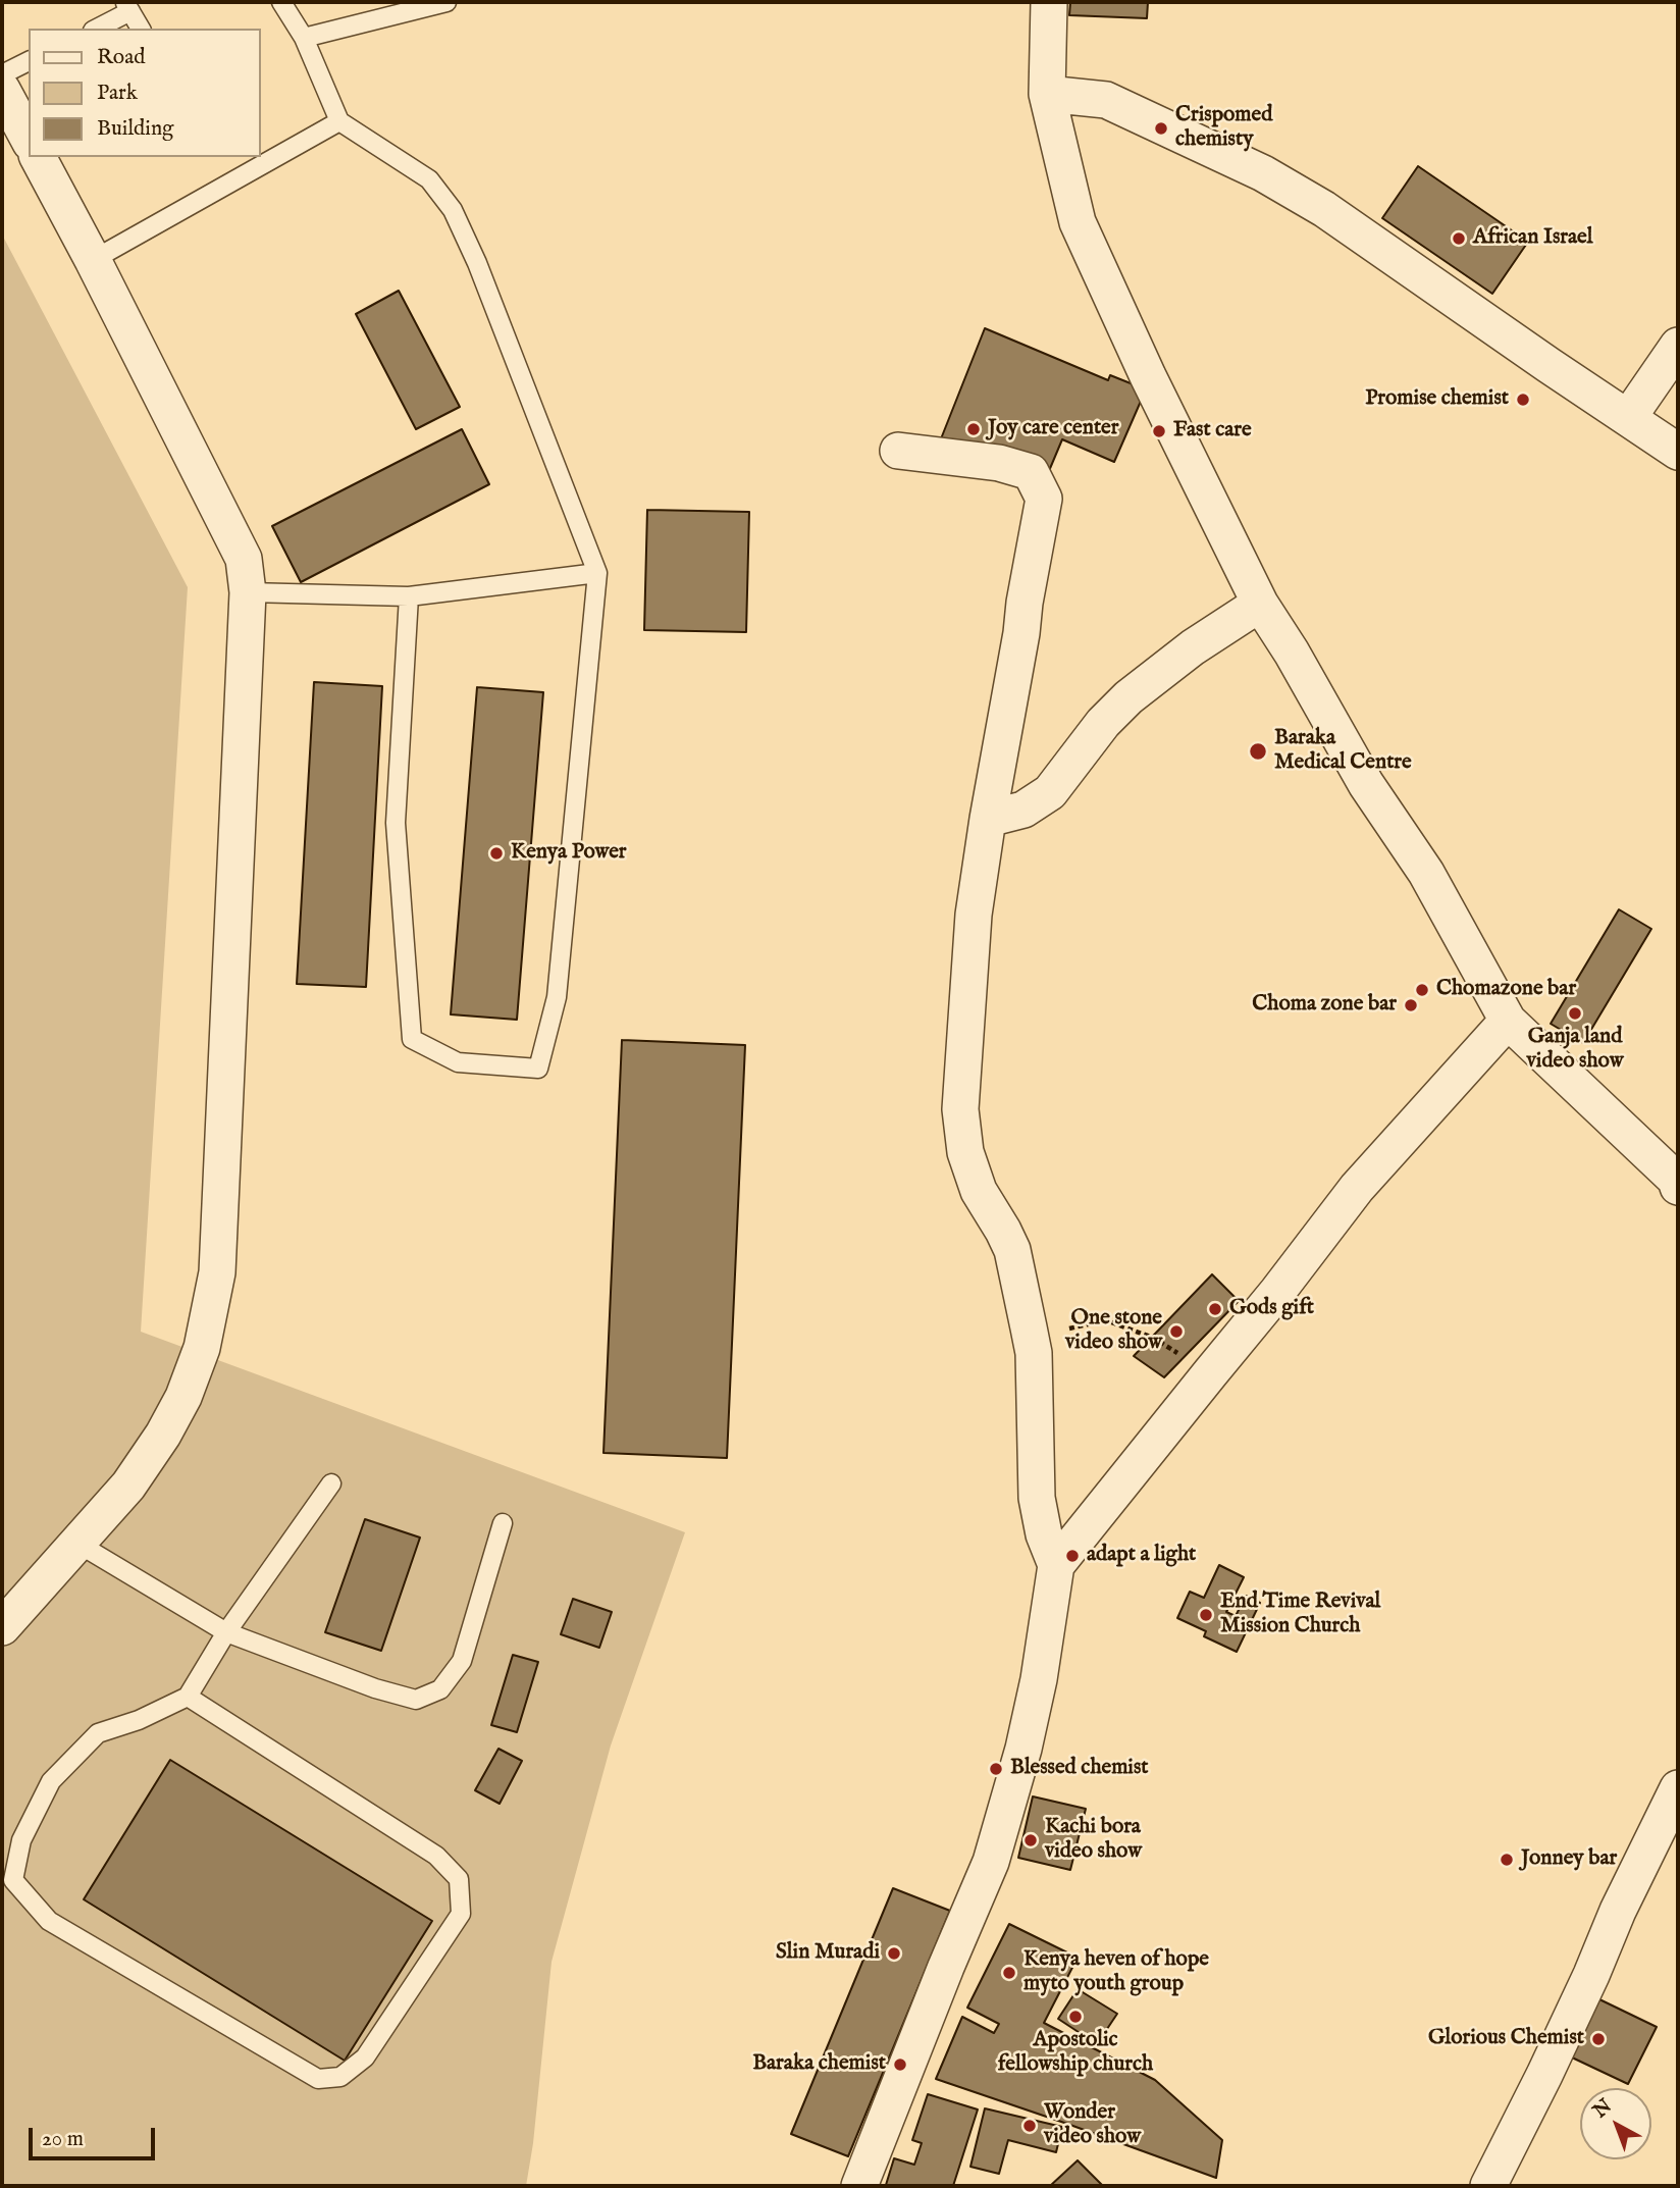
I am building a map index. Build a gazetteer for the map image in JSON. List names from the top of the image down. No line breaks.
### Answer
{"places":["Crispomed chemisty","African Israel","Promise chemist","Joy care center","Fast care","Baraka Medical Centre","Kenya Power","Chomazone bar","Choma zone bar","Ganja land video show","Gods gift","One stone video show","adapt a light","End Time Revival Mission Church","Blessed chemist","Kachi bora video show","Jonney bar","Slin Muradi","Kenya heven of hope myto youth group","Apostolic fellowship church","Glorious Chemist","Baraka chemist","Wonder video show"],"legend":["Road","Park","Building"],"scale_bar":"20 m","north":"top left"}
